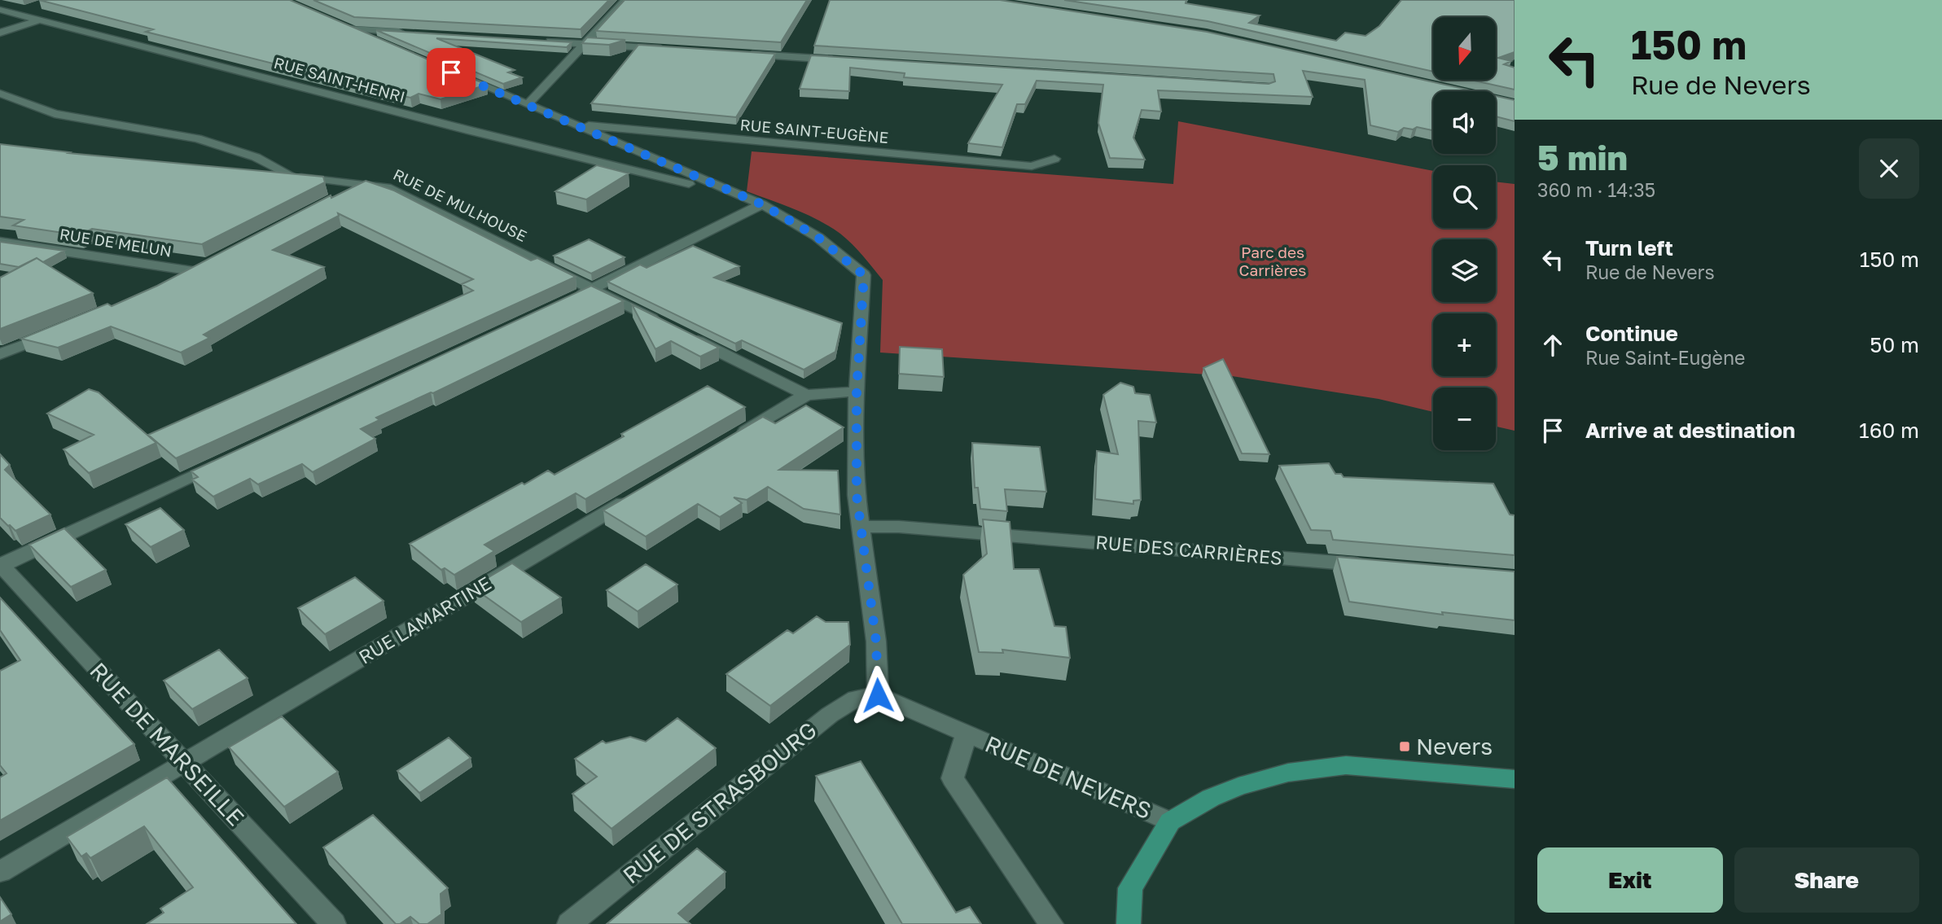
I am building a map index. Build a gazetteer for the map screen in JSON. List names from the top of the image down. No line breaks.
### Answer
{"streets":{"street":["RUE SAINT-HENRI","RUE SAINT-EUGÈNE","RUE DE MULHOUSE","RUE DE MELUN","RUE DES CARRIÈRES","RUE LAMARTINE","RUE DE MARSEILLE","RUE DE NEVERS","RUE DE STRASBOURG"]},"crossings":[["RUE SAINT-HENRI","RUE SAINT-EUGÈNE"],["RUE LAMARTINE","RUE DE MARSEILLE"],["RUE DE NEVERS","RUE DE STRASBOURG"]],"parks":["Parc des Carrières"],"places":{"transit":["Nevers"]},"north":"bottom","page":{"turn":["150 m","Rue de Nevers"],"map_buttons":["+","−"],"heading":["5 min","360 m · 14:35"],"list":[{"name":"Turn left","note":"Rue de Nevers","value":"150 m"},{"name":"Continue","note":"Rue Saint-Eugène","value":"50 m"},{"name":"Arrive at destination","value":"160 m"}],"buttons":["Exit","Share"]}}
